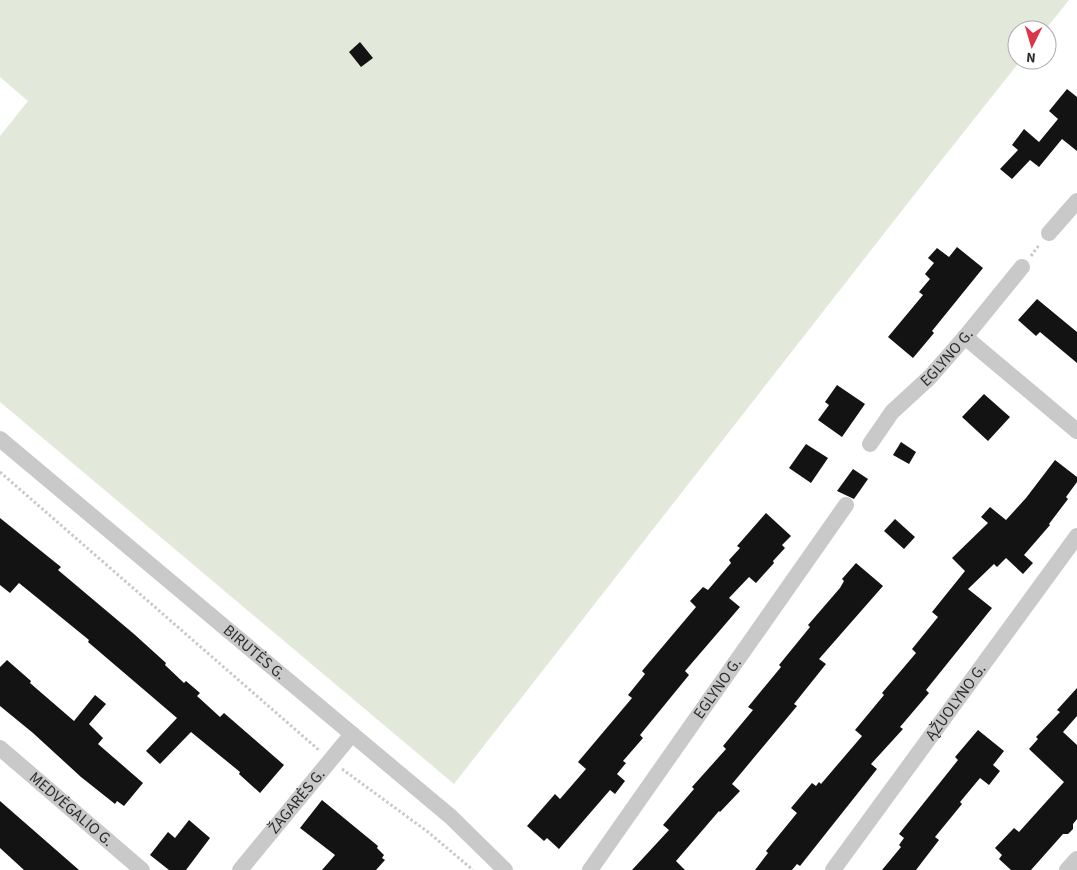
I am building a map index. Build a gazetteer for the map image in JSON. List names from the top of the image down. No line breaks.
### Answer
{"streets":{"street":["EGLYNO G.","BIRUTĖS G.","ĄŽUOLYNO G.","ŽAGARĖS G.","MEDVĖGALIO G."]},"crossings":[["BIRUTĖS G.","ŽAGARĖS G."]],"north":"bottom"}
